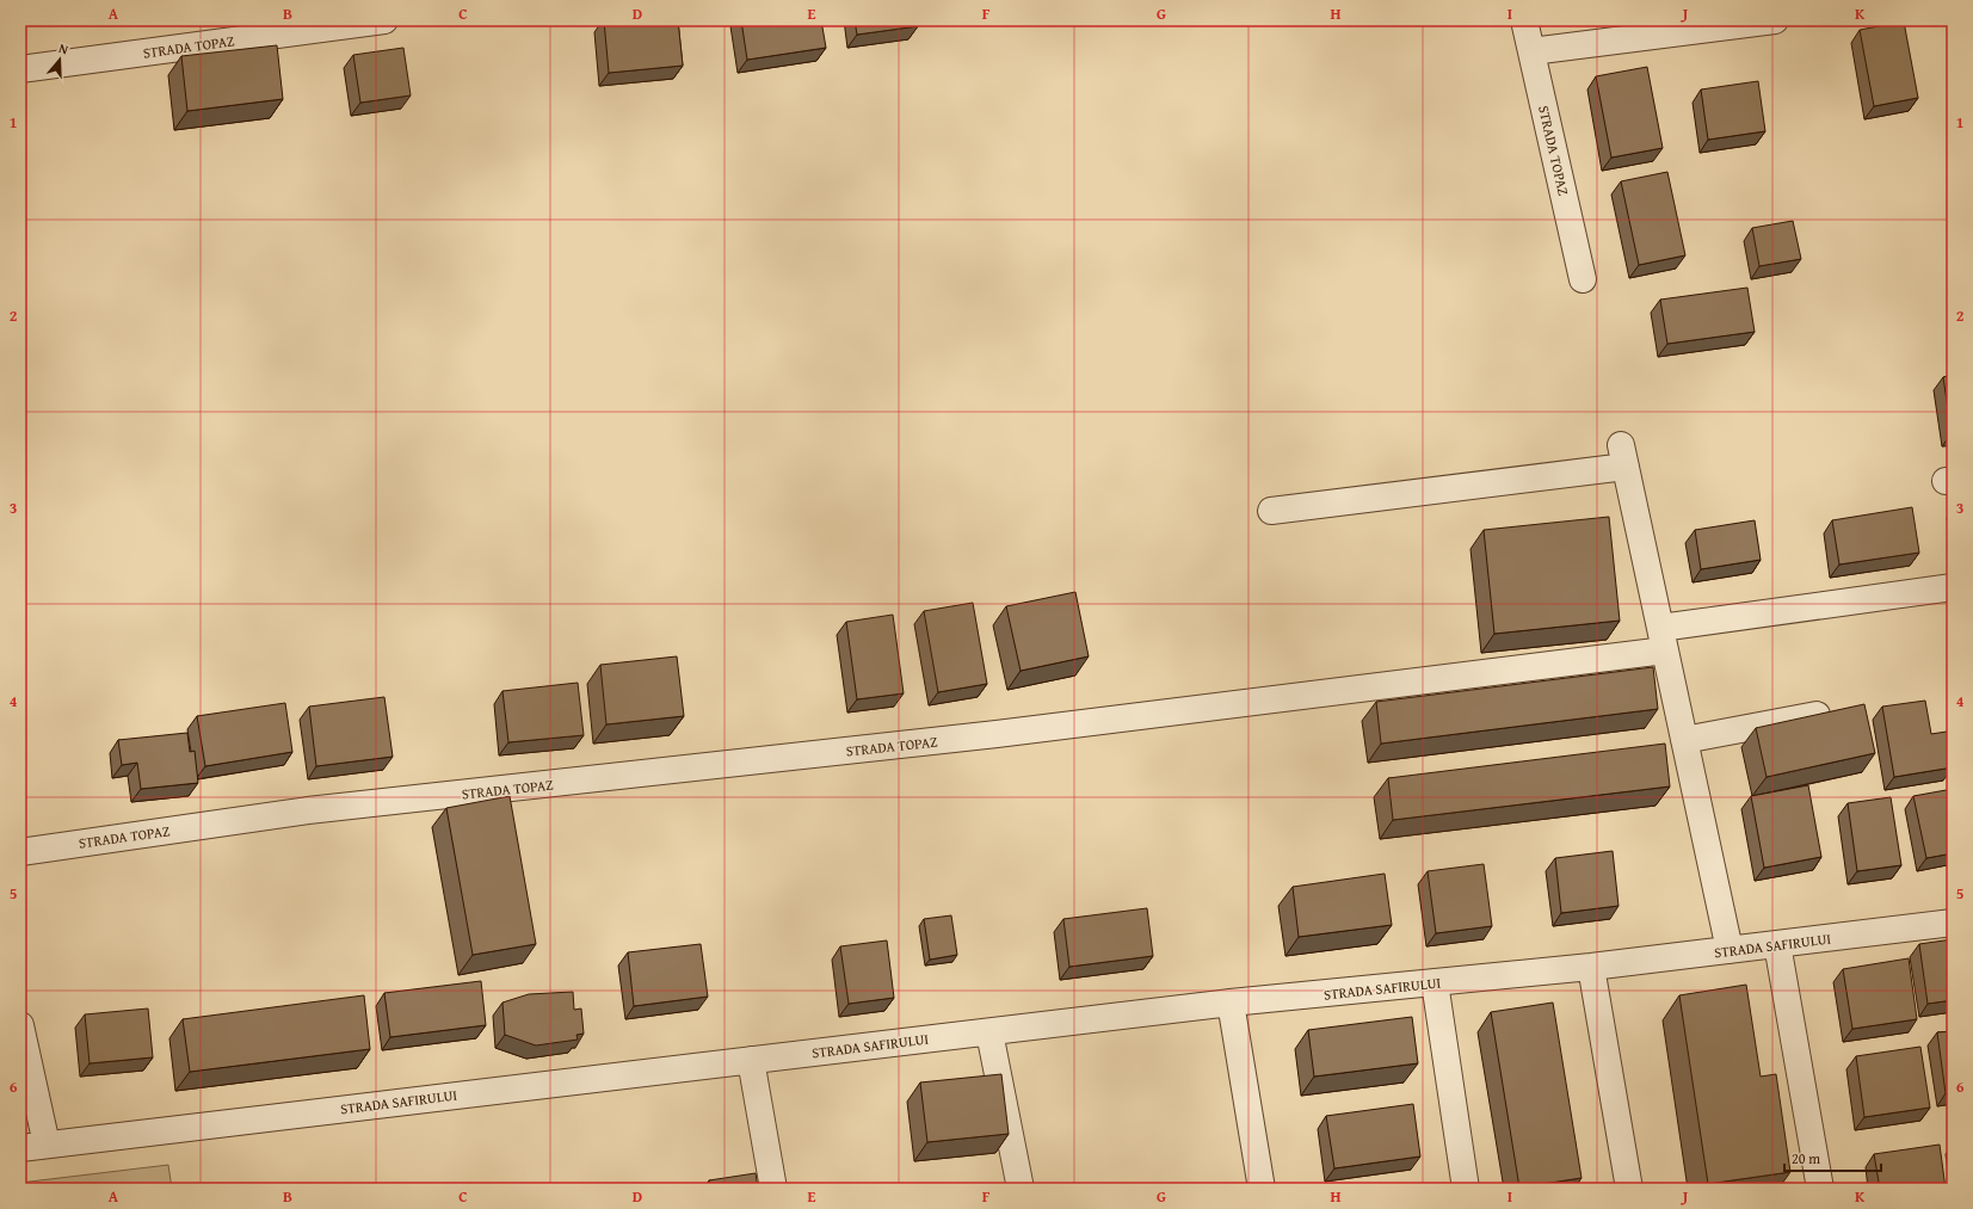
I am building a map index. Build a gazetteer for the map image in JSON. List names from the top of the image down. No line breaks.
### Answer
{"streets":{"street":["STRADA TOPAZ","STRADA SAFIRULUI"]},"scale_bar":"20 m","north":"top","grid":{"columns":["A","B","C","D","E","F","G","H","I","J","K"],"rows":["1","2","3","4","5","6"]}}
